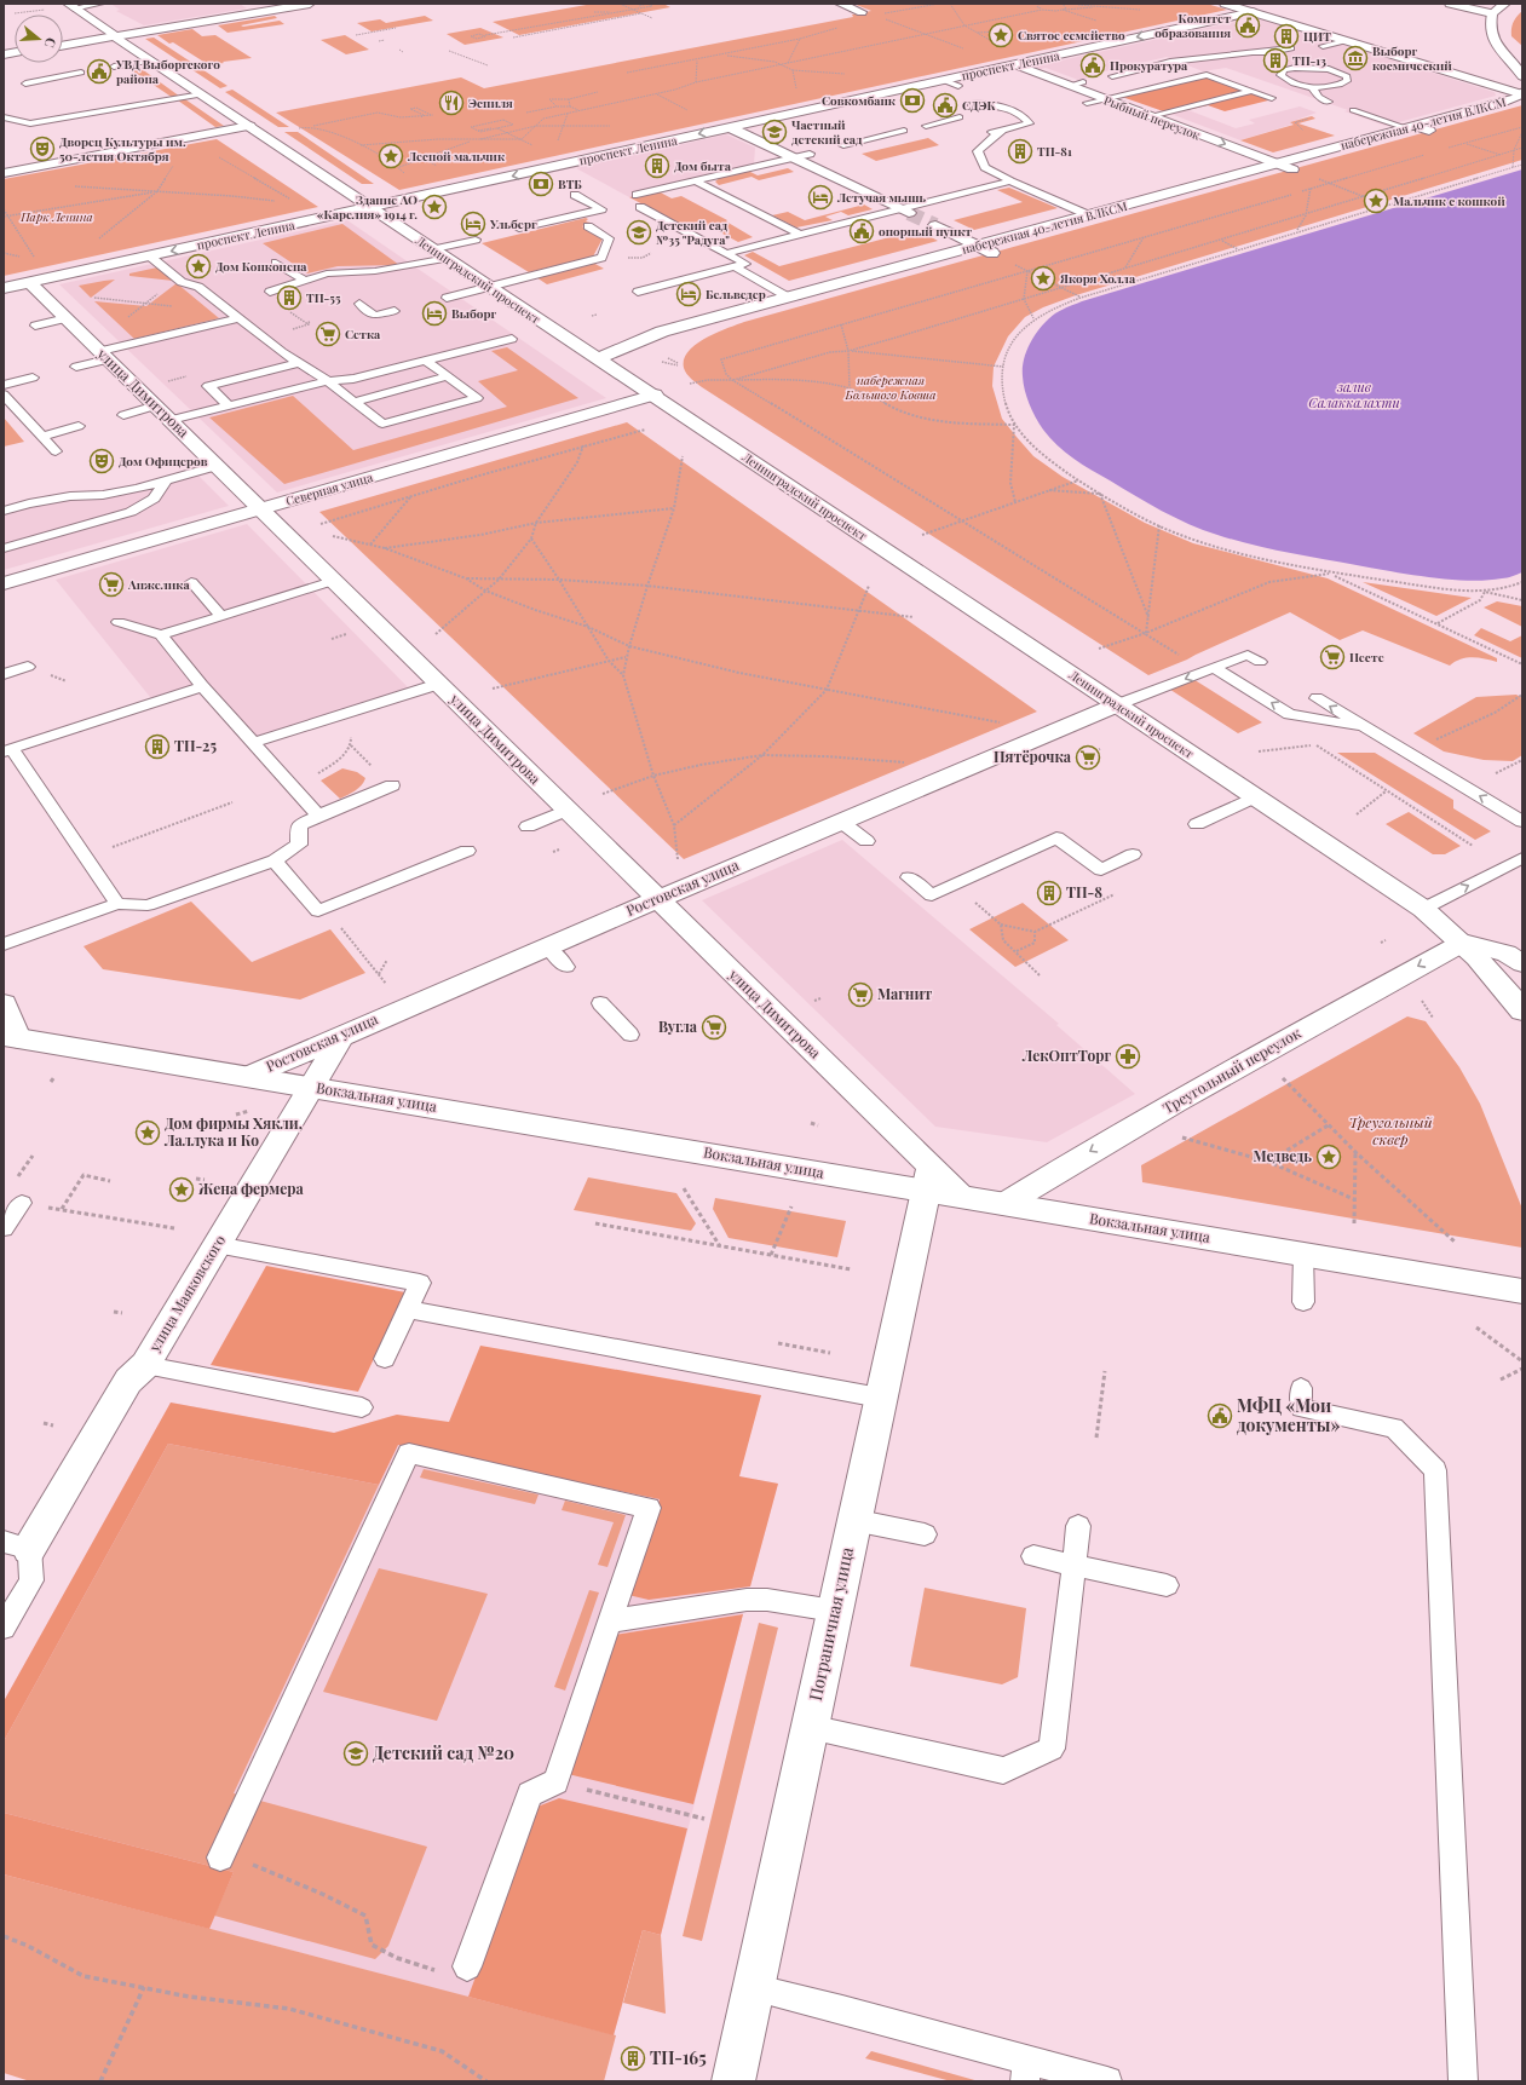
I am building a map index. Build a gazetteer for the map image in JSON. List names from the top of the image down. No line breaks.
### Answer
{"streets":{"street":["проспект Ленина","Рыбный переулок","набережная 40-летия ВЛКСМ","Ленинградский проспект","улица Димитрова","Северная улица","Ростовская улица","Треугольный переулок","Вокзальная улица","улица Маяковского","Пограничная улица"]},"crossings":[["проспект Ленина","Рыбный переулок"],["проспект Ленина","Ленинградский проспект"],["проспект Ленина","улица Димитрова"],["Рыбный переулок","набережная 40-летия ВЛКСМ"],["набережная 40-летия ВЛКСМ","Ленинградский проспект"],["Ленинградский проспект","Северная улица"],["Ленинградский проспект","Ростовская улица"],["Ленинградский проспект","Треугольный переулок"],["улица Димитрова","Северная улица"],["улица Димитрова","Ростовская улица"],["улица Димитрова","Вокзальная улица"],["улица Димитрова","Пограничная улица"],["Ростовская улица","Вокзальная улица"],["Ростовская улица","улица Маяковского"],["Треугольный переулок","Вокзальная улица"],["Вокзальная улица","улица Маяковского"],["Вокзальная улица","Пограничная улица"]],"one_way":["Треугольный переулок"],"water":["залив Салаккалахти"],"parks":["Парк Ленина","набережная Большого Ковша","Треугольный сквер"],"places":{"public building":["Комитет образования","Прокуратура","УВД Выборгского района","СДЭК","опорный пункт","МФЦ «Мои документы»"],"place":["Святое семейство","Лесной мальчик","Мальчик с кошкой","Здание АО «Карелия» 1914 г.","Дом Конконена","Якоря Холла","Дом фирмы Хякли, Лаллука и Ко","Медведь","Жена фермера"],"building":["ЦИТ","ТП-13","ТП-81","Дом быта","ТП-55","ТП-25","ТП-8","ТП-165"],"museum":["Выборг космический"],"bank":["Совкомбанк","ВТБ"],"restaurant":["Эспиля"],"school or university":["Частный детский сад","Детский сад №35 \"Радуга\"","Детский сад №20"],"theatre":["Дворец Культуры им. 50-летия Октября","Дом Офицеров"],"hotel":["Летучая мышь","Ульберг","Бельведер","Выборг"],"supermarket":["Сетка","Анжелика","Несте","Пятёрочка","Магнит","Вугла"],"pharmacy":["ЛекОптТорг"]},"north":"right"}
